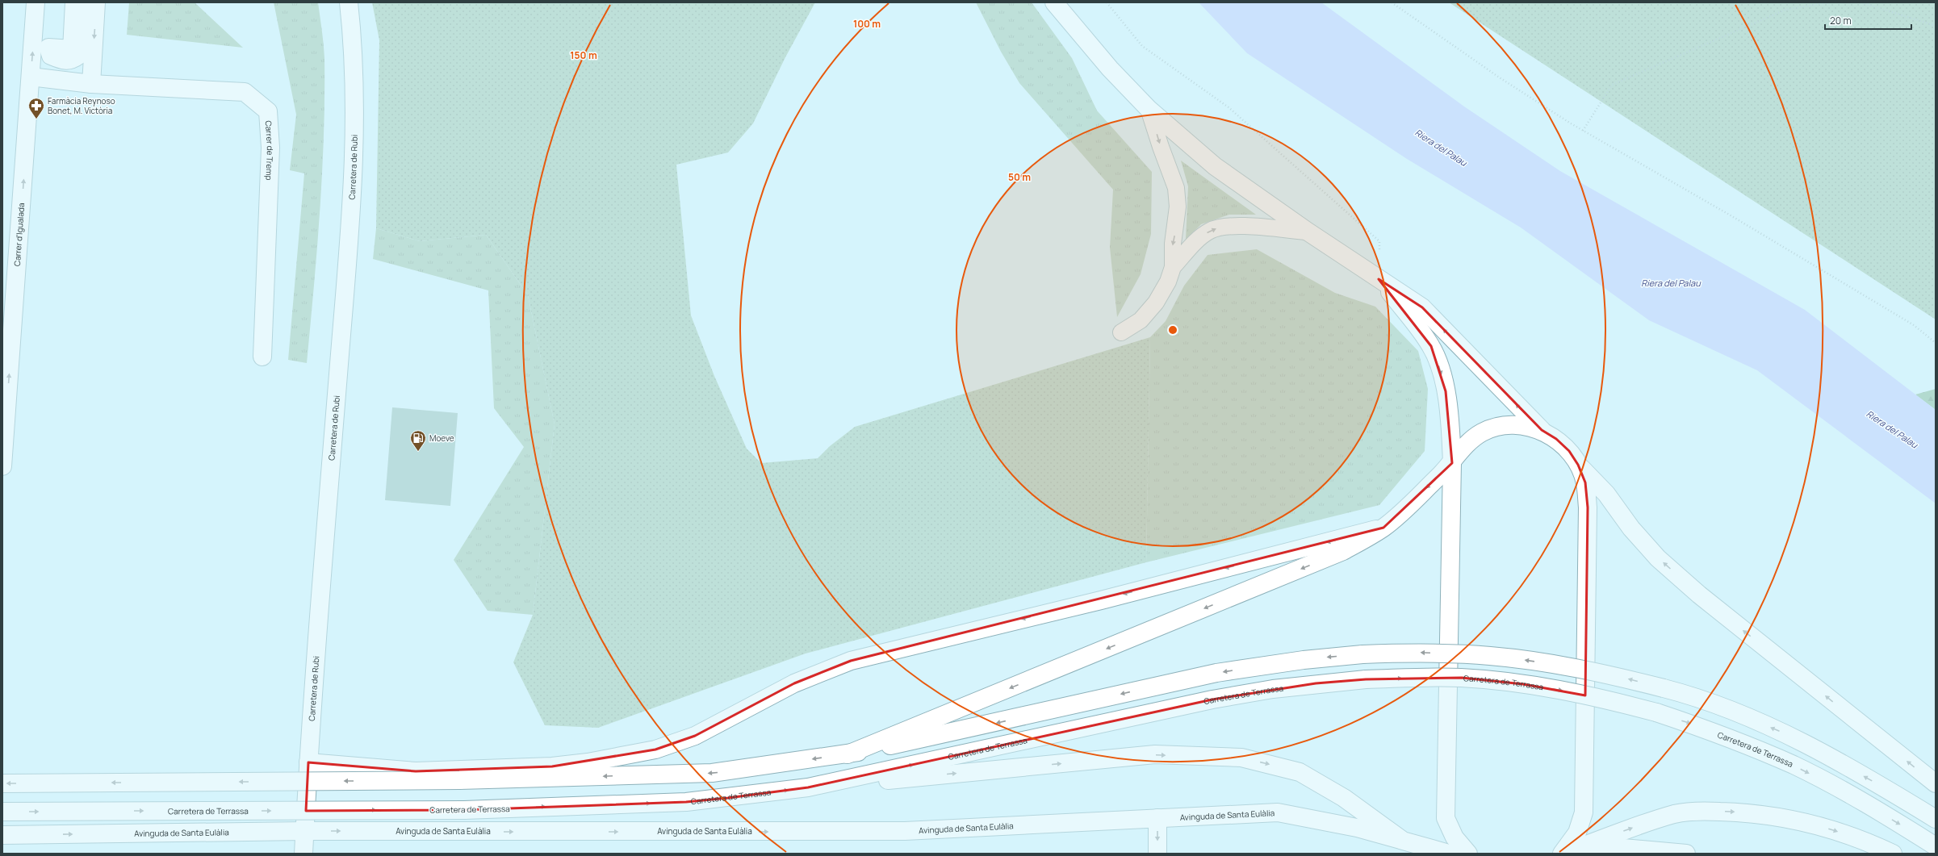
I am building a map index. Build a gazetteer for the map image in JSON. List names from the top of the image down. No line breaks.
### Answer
{"streets":{"main road":["Carrer de Tremp","Carretera de Rubi","Carrer d'Igualada","Carretera de Terrassa","Avinguda de Santa Eulàlia"]},"crossings":[["Carrer de Tremp","Carrer d'Igualada"],["Carretera de Rubi","Avinguda de Santa Eulàlia"]],"one_way":["Carrer d'Igualada"],"water":["Riera del Palau"],"places":{"pharmacy":["Farmàcia Reynoso Bonet, M. Victòria"],"fuel station":["Moeve"]},"scale_bar":"20 m","rings":["100 m","150 m","50 m"]}
